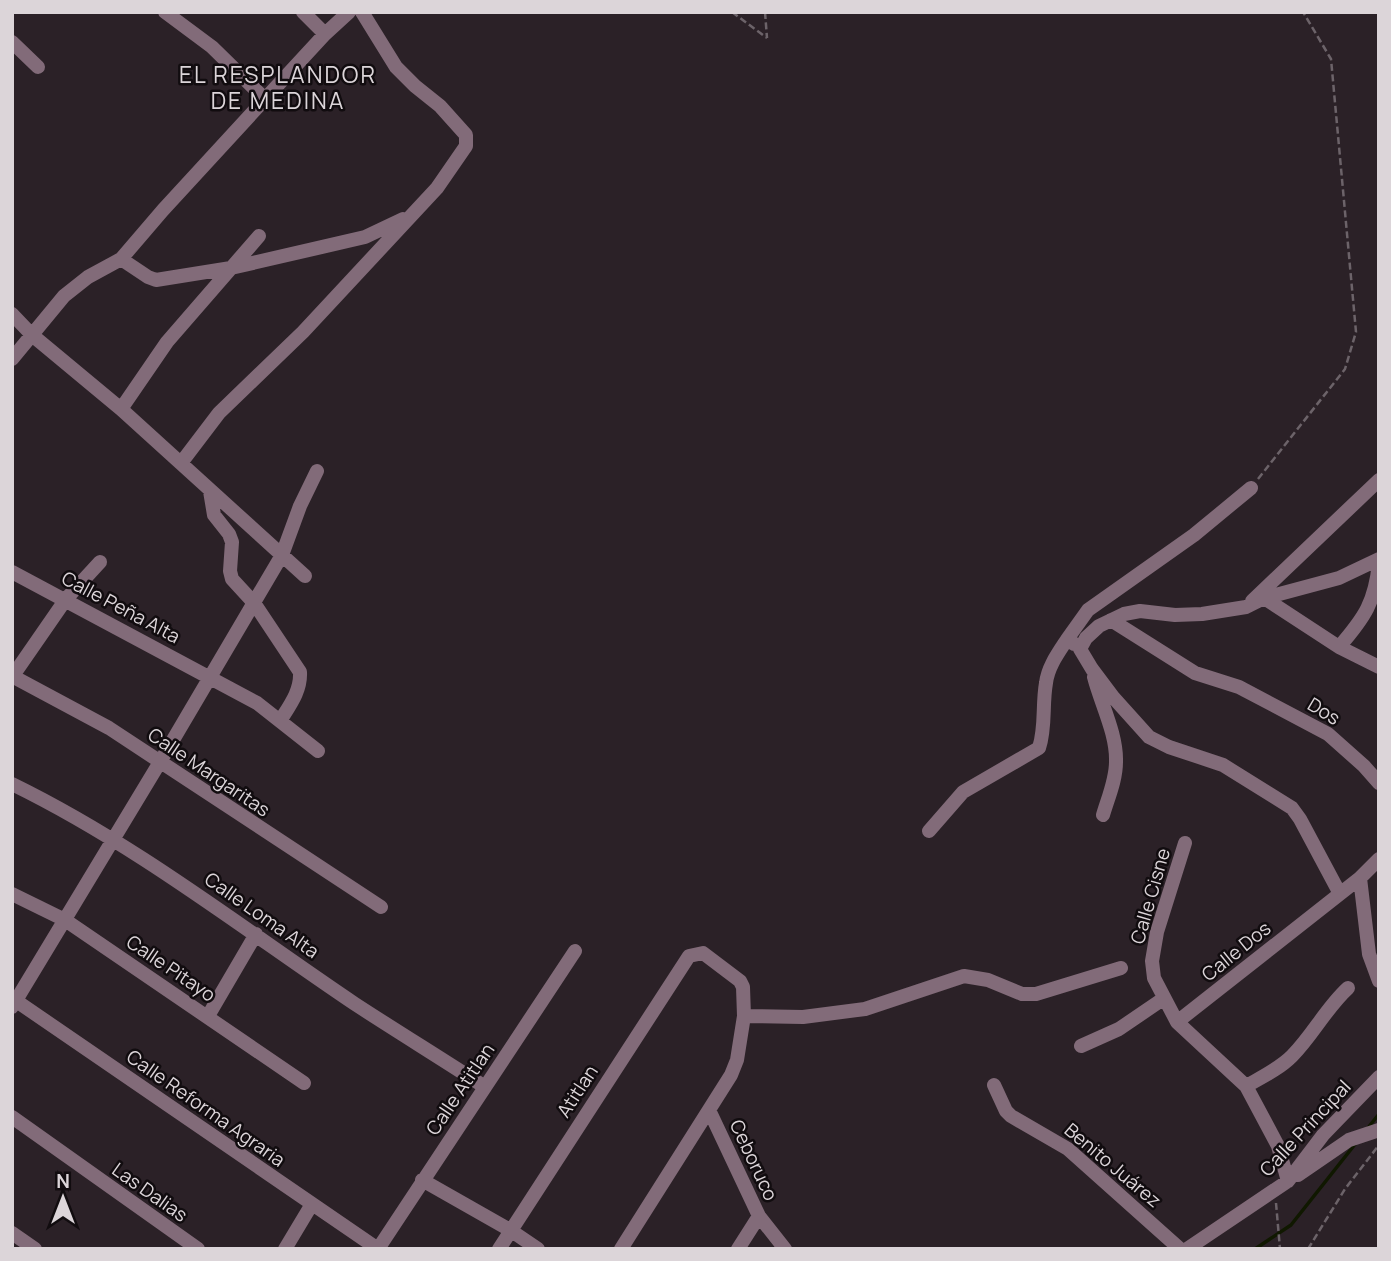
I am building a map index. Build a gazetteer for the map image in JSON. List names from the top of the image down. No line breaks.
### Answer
{"streets":{"street":["Calle Peña Alta","Dos","Calle Margaritas","Calle Cisne","Calle Loma Alta","Calle Dos","Calle Pitayo","Calle Atitlan","Atitlan","Calle Reforma Agraria","Calle Principal","Ceboruco","Benito Juárez","Las Dalias"]},"crossings":[["Calle Loma Alta","Calle Atitlan"],["Calle Atitlan","Calle Reforma Agraria"],["Atitlan","Ceboruco"]],"districts":["EL RESPLANDOR DE MEDINA"],"north":"top"}
